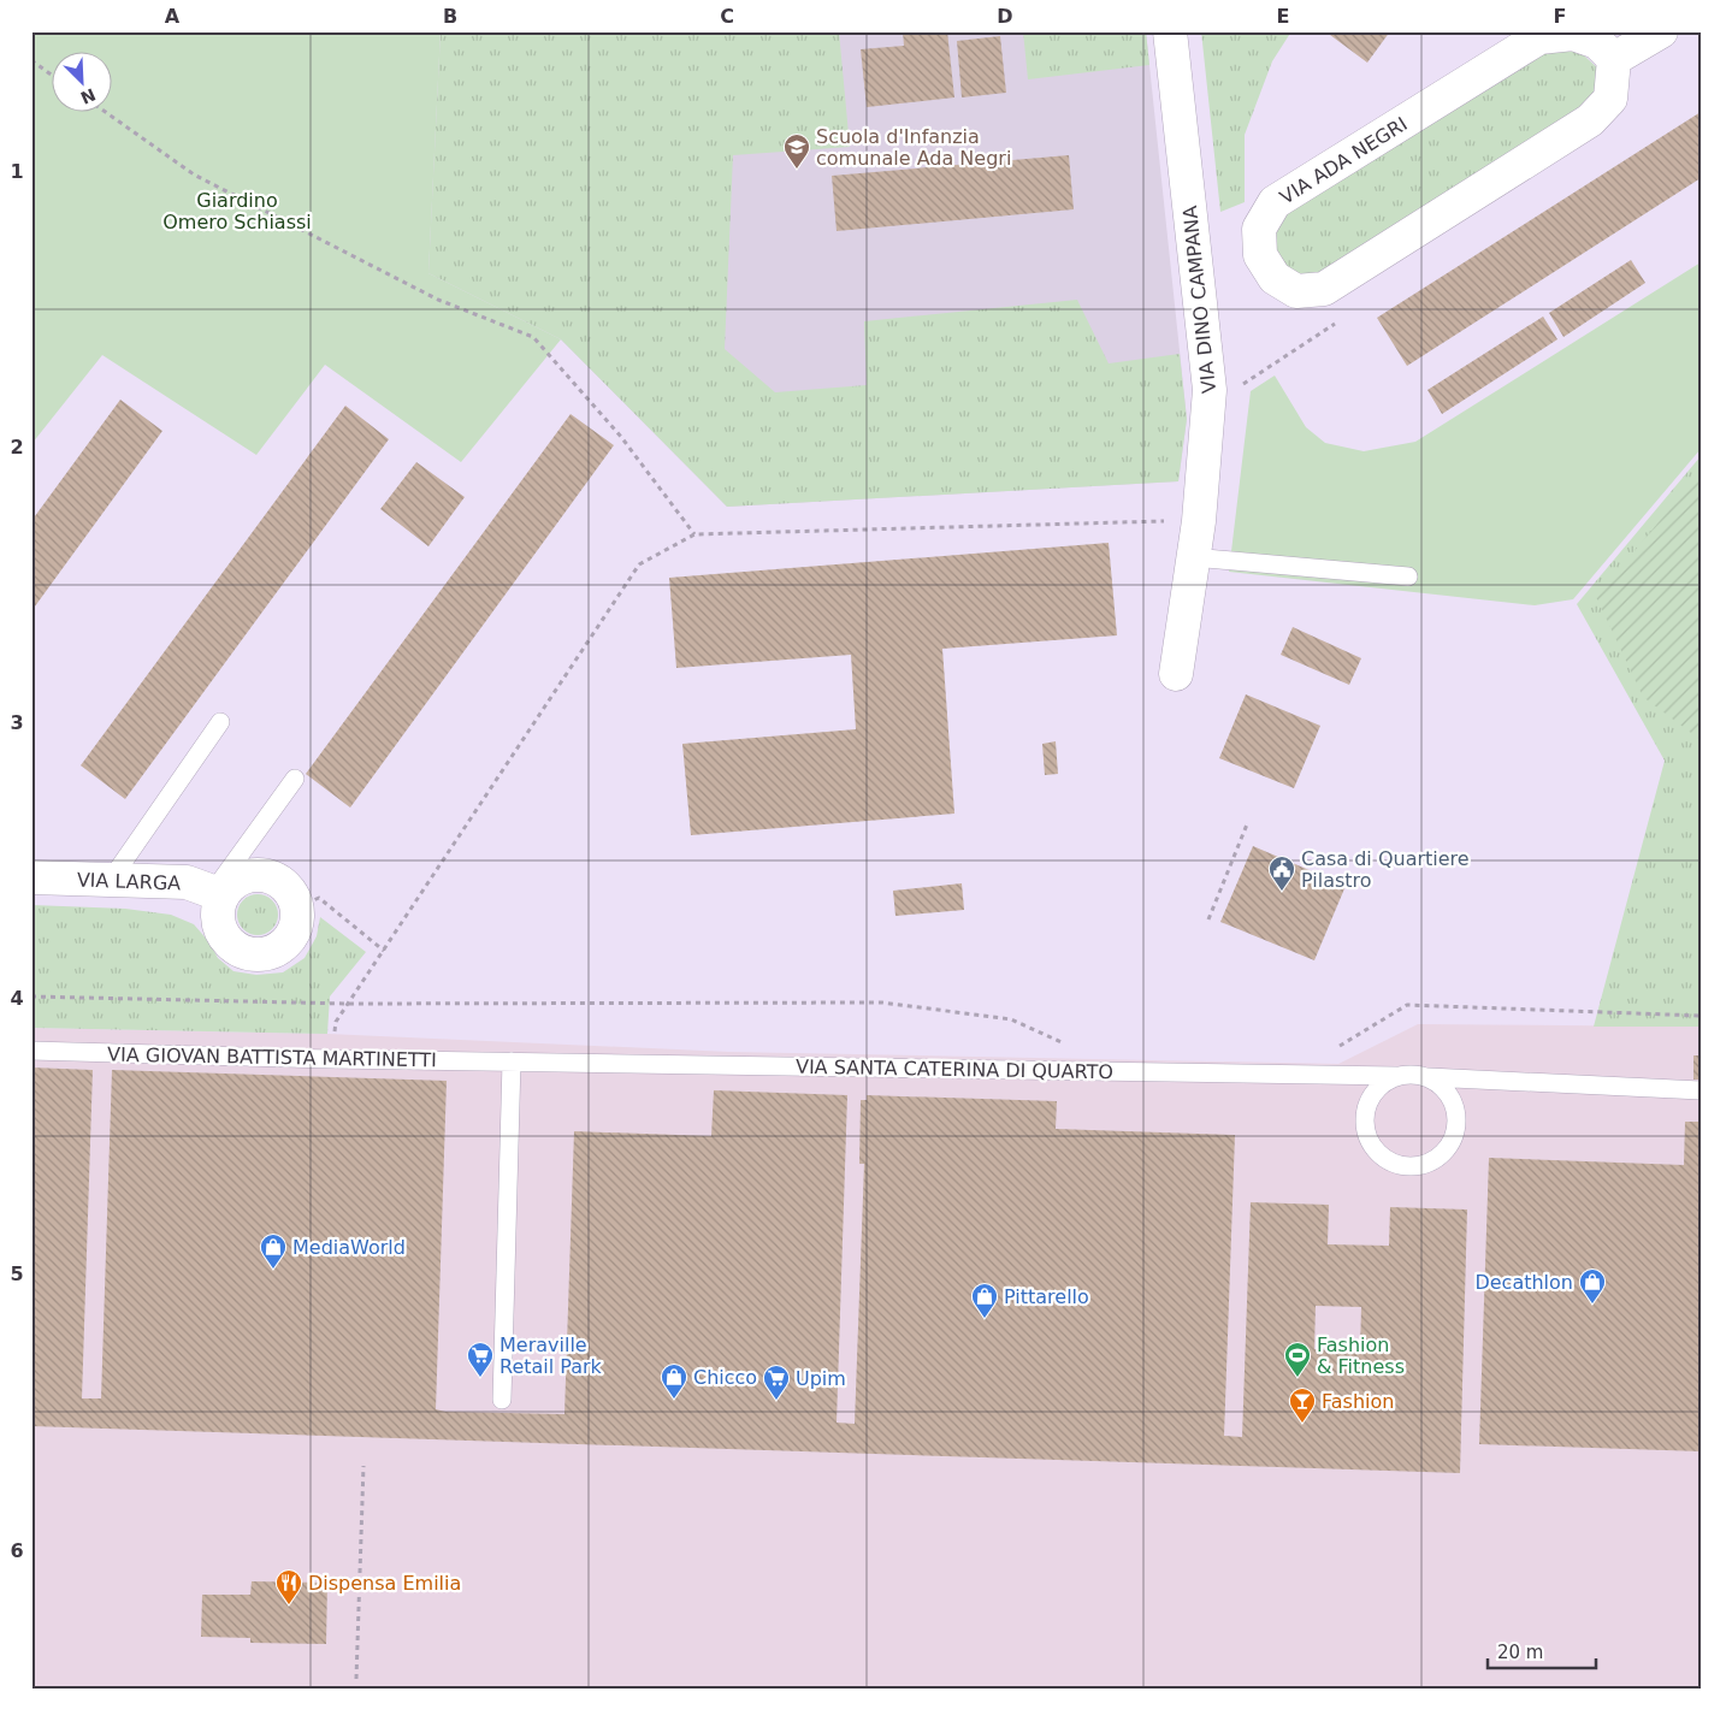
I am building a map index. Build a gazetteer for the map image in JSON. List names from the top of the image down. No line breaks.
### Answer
{"streets":{"street":["VIA ADA NEGRI","VIA DINO CAMPANA","VIA LARGA"],"lane":["VIA GIOVAN BATTISTA MARTINETTI","VIA SANTA CATERINA DI QUARTO"]},"crossings":[["VIA GIOVAN BATTISTA MARTINETTI","VIA SANTA CATERINA DI QUARTO"]],"parks":["Giardino Omero Schiassi"],"places":{"school or university":["Scuola d'Infanzia comunale Ada Negri"],"public building":["Casa di Quartiere Pilastro"],"shop":["MediaWorld","Decathlon","Pittarello","Chicco"],"supermarket":["Meraville Retail Park","Upim"],"sports":["Fashion & Fitness"],"bar":["Fashion"],"restaurant":["Dispensa Emilia"]},"scale_bar":"20 m","north":"bottom right","grid":{"columns":["A","B","C","D","E","F"],"rows":["1","2","3","4","5","6"]}}
